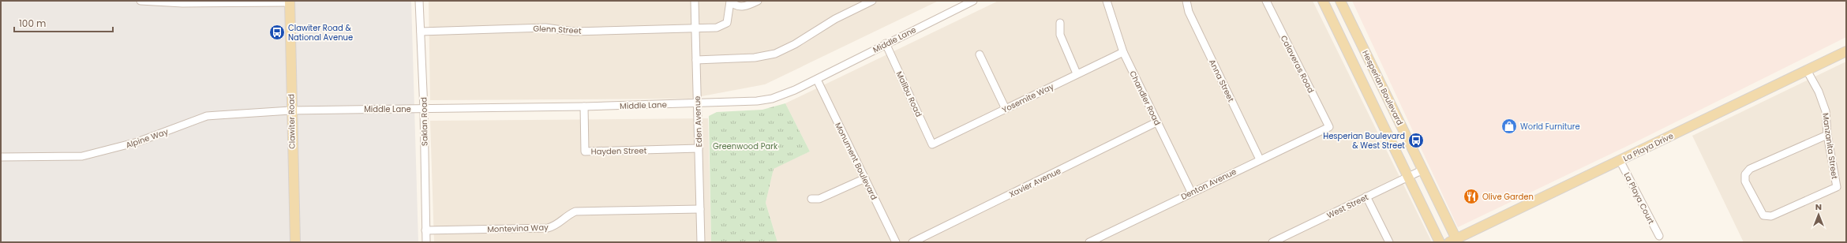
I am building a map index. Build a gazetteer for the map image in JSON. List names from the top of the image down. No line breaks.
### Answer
{"streets":{"main road":["Hesperian Boulevard","Clawiter Road","La Playa Drive"],"street":["Glenn Street","Middle Lane","Calaveras Road","Anna Street","Malibu Road","Yosemite Way","Chandler Road","Saklan Road","Eden Avenue","Alpine Way","Manzanita Street","Hayden Street","Monument Boulevard","Xavier Avenue","Denton Avenue","La Playa Court","West Street","Montevina Way"]},"crossings":[["Glenn Street","Saklan Road"],["Glenn Street","Eden Avenue"],["Middle Lane","Malibu Road"],["Middle Lane","Clawiter Road"],["Middle Lane","Saklan Road"],["Middle Lane","Eden Avenue"],["Middle Lane","Alpine Way"],["Middle Lane","Hayden Street"],["Middle Lane","Monument Boulevard"],["Calaveras Road","Denton Avenue"],["Anna Street","Denton Avenue"],["Hesperian Boulevard","La Playa Drive"],["Hesperian Boulevard","West Street"],["Malibu Road","Yosemite Way"],["Yosemite Way","Chandler Road"],["Chandler Road","Xavier Avenue"],["Chandler Road","Denton Avenue"],["Clawiter Road","Alpine Way"],["Saklan Road","Montevina Way"],["Eden Avenue","Hayden Street"],["Eden Avenue","Montevina Way"],["Manzanita Street","La Playa Drive"],["La Playa Drive","La Playa Court"]],"parks":["Greenwood Park"],"places":{"bus stop":["Clawiter Road & National Avenue","Hesperian Boulevard & West Street"],"shop":["World Furniture"],"restaurant":["Olive Garden"]},"scale_bar":"100 m","north":"top"}
